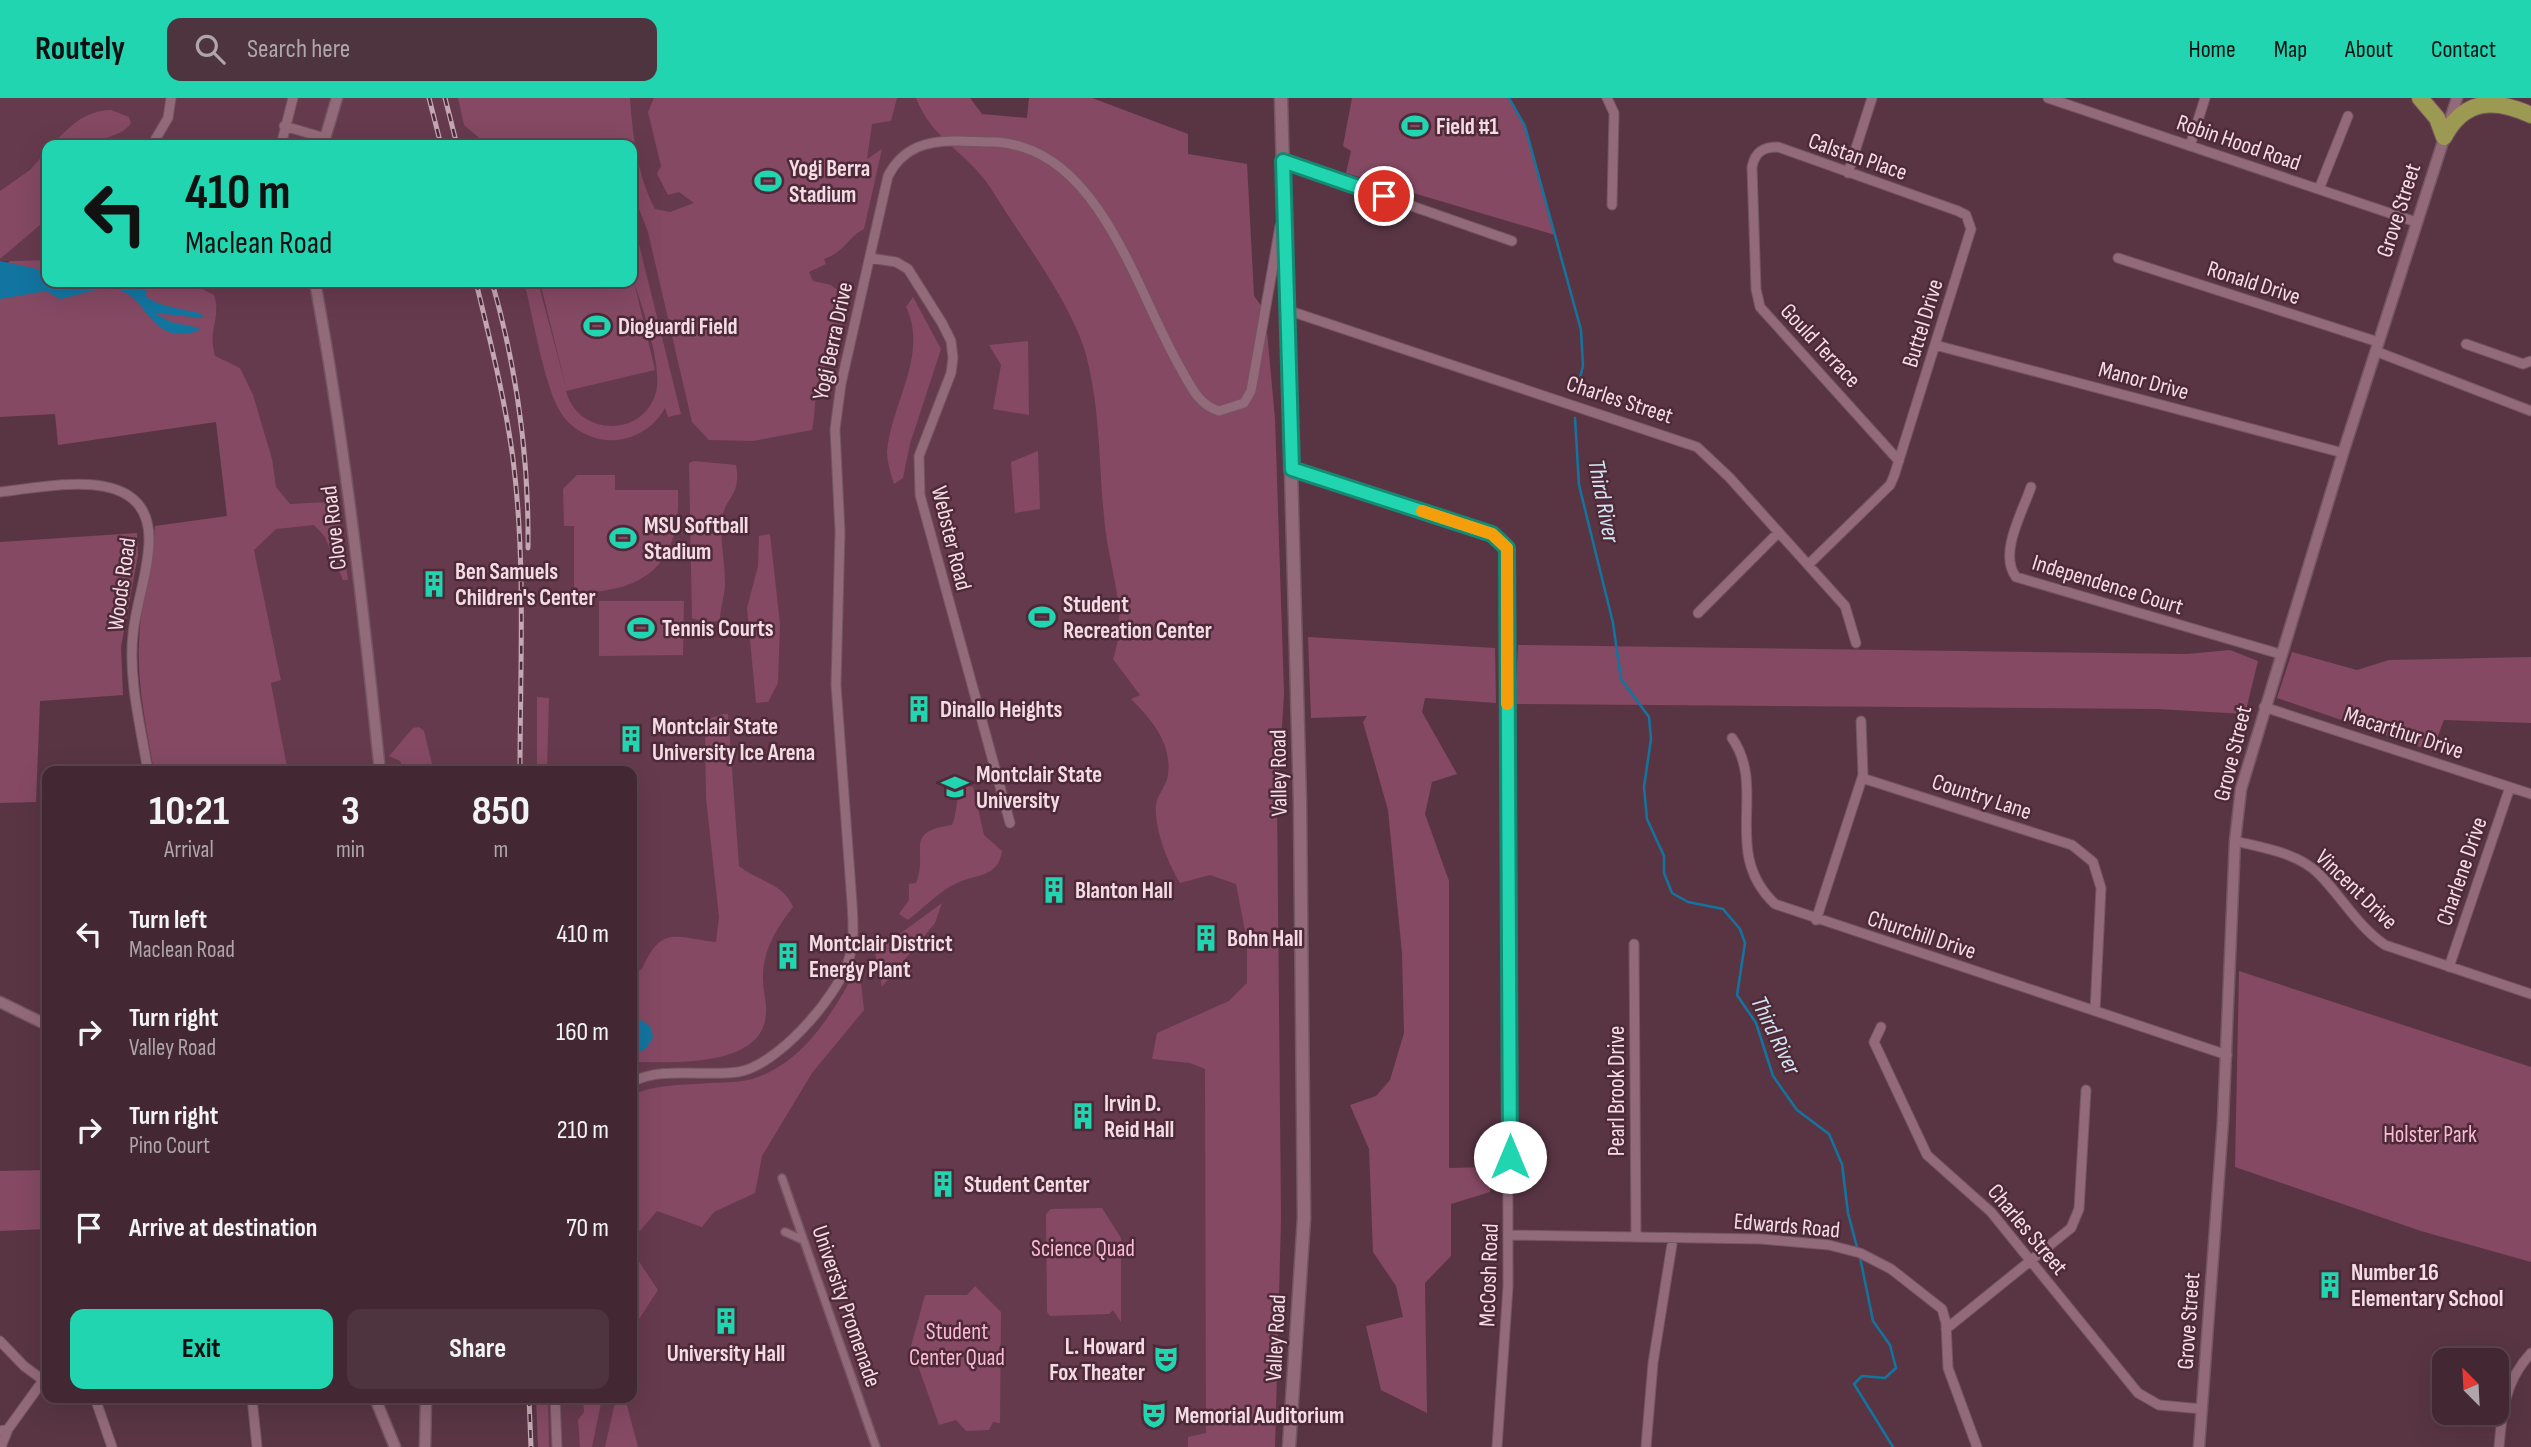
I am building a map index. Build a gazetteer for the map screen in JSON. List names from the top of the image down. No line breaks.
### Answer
{"streets":{"main road":["Valley Road"],"street":["Robin Hood Road","Calstan Place","Grove Street","Ronald Drive","Buttel Drive","Yogi Berra Drive","Gould Terrace","Manor Drive","Charles Street","Clove Road","Webster Road","Woods Road","Independence Court","Macarthur Drive","Country Lane","Charlene Drive","Vincent Drive","Churchill Drive","Pearl Brook Drive","Edwards Road","McCosh Road","University Promenade"]},"crossings":[["Robin Hood Road","Grove Street"],["Calstan Place","Buttel Drive"],["Calstan Place","Gould Terrace"],["Grove Street","Ronald Drive"],["Grove Street","Manor Drive"],["Grove Street","Charles Street"],["Grove Street","Independence Court"],["Grove Street","Macarthur Drive"],["Grove Street","Vincent Drive"],["Grove Street","Churchill Drive"],["Buttel Drive","Gould Terrace"],["Buttel Drive","Manor Drive"],["Buttel Drive","Charles Street"],["Yogi Berra Drive","Webster Road"],["Yogi Berra Drive","Valley Road"],["Charles Street","Valley Road"],["Macarthur Drive","Charlene Drive"],["Valley Road","McCosh Road"],["Country Lane","Churchill Drive"],["Charlene Drive","Vincent Drive"],["Pearl Brook Drive","Edwards Road"],["Edwards Road","McCosh Road"]],"water":["Third River"],"parks":["Holster Park","Science Quad","Student Center Quad"],"places":{"sports":["Field #1","Yogi Berra Stadium","Dioguardi Field","MSU Softball Stadium","Student Recreation Center","Tennis Courts"],"building":["Ben Samuels Children's Center","Dinallo Heights","Montclair State University Ice Arena","Blanton Hall","Bohn Hall","Montclair District Energy Plant","Irvin D. Reid Hall","Student Center","Number 16 Elementary School","University Hall"],"school or university":["Montclair State University"],"theatre":["L. Howard Fox Theater","Memorial Auditorium"]},"north":"top left","page":{"header":"Routely","search":"Search here","nav":["Home","Map","About","Contact"],"turn":["410 m","Maclean Road"],"eta":["10:21","Arrival","3","min","850","m"],"list":[{"name":"Turn left","note":"Maclean Road","value":"410 m"},{"name":"Turn right","note":"Valley Road","value":"160 m"},{"name":"Turn right","note":"Pino Court","value":"210 m"},{"name":"Arrive at destination","value":"70 m"}],"buttons":["Exit","Share"]}}
